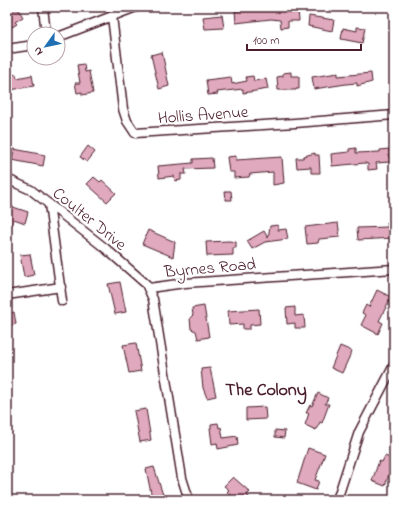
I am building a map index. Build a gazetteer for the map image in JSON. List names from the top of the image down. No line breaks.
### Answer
{"streets":{"street":["Hollis Avenue","Coulter Drive","Byrnes Road"]},"crossings":[["Coulter Drive","Byrnes Road"]],"districts":["The Colony"],"scale_bar":"100 m","north":"bottom left"}
